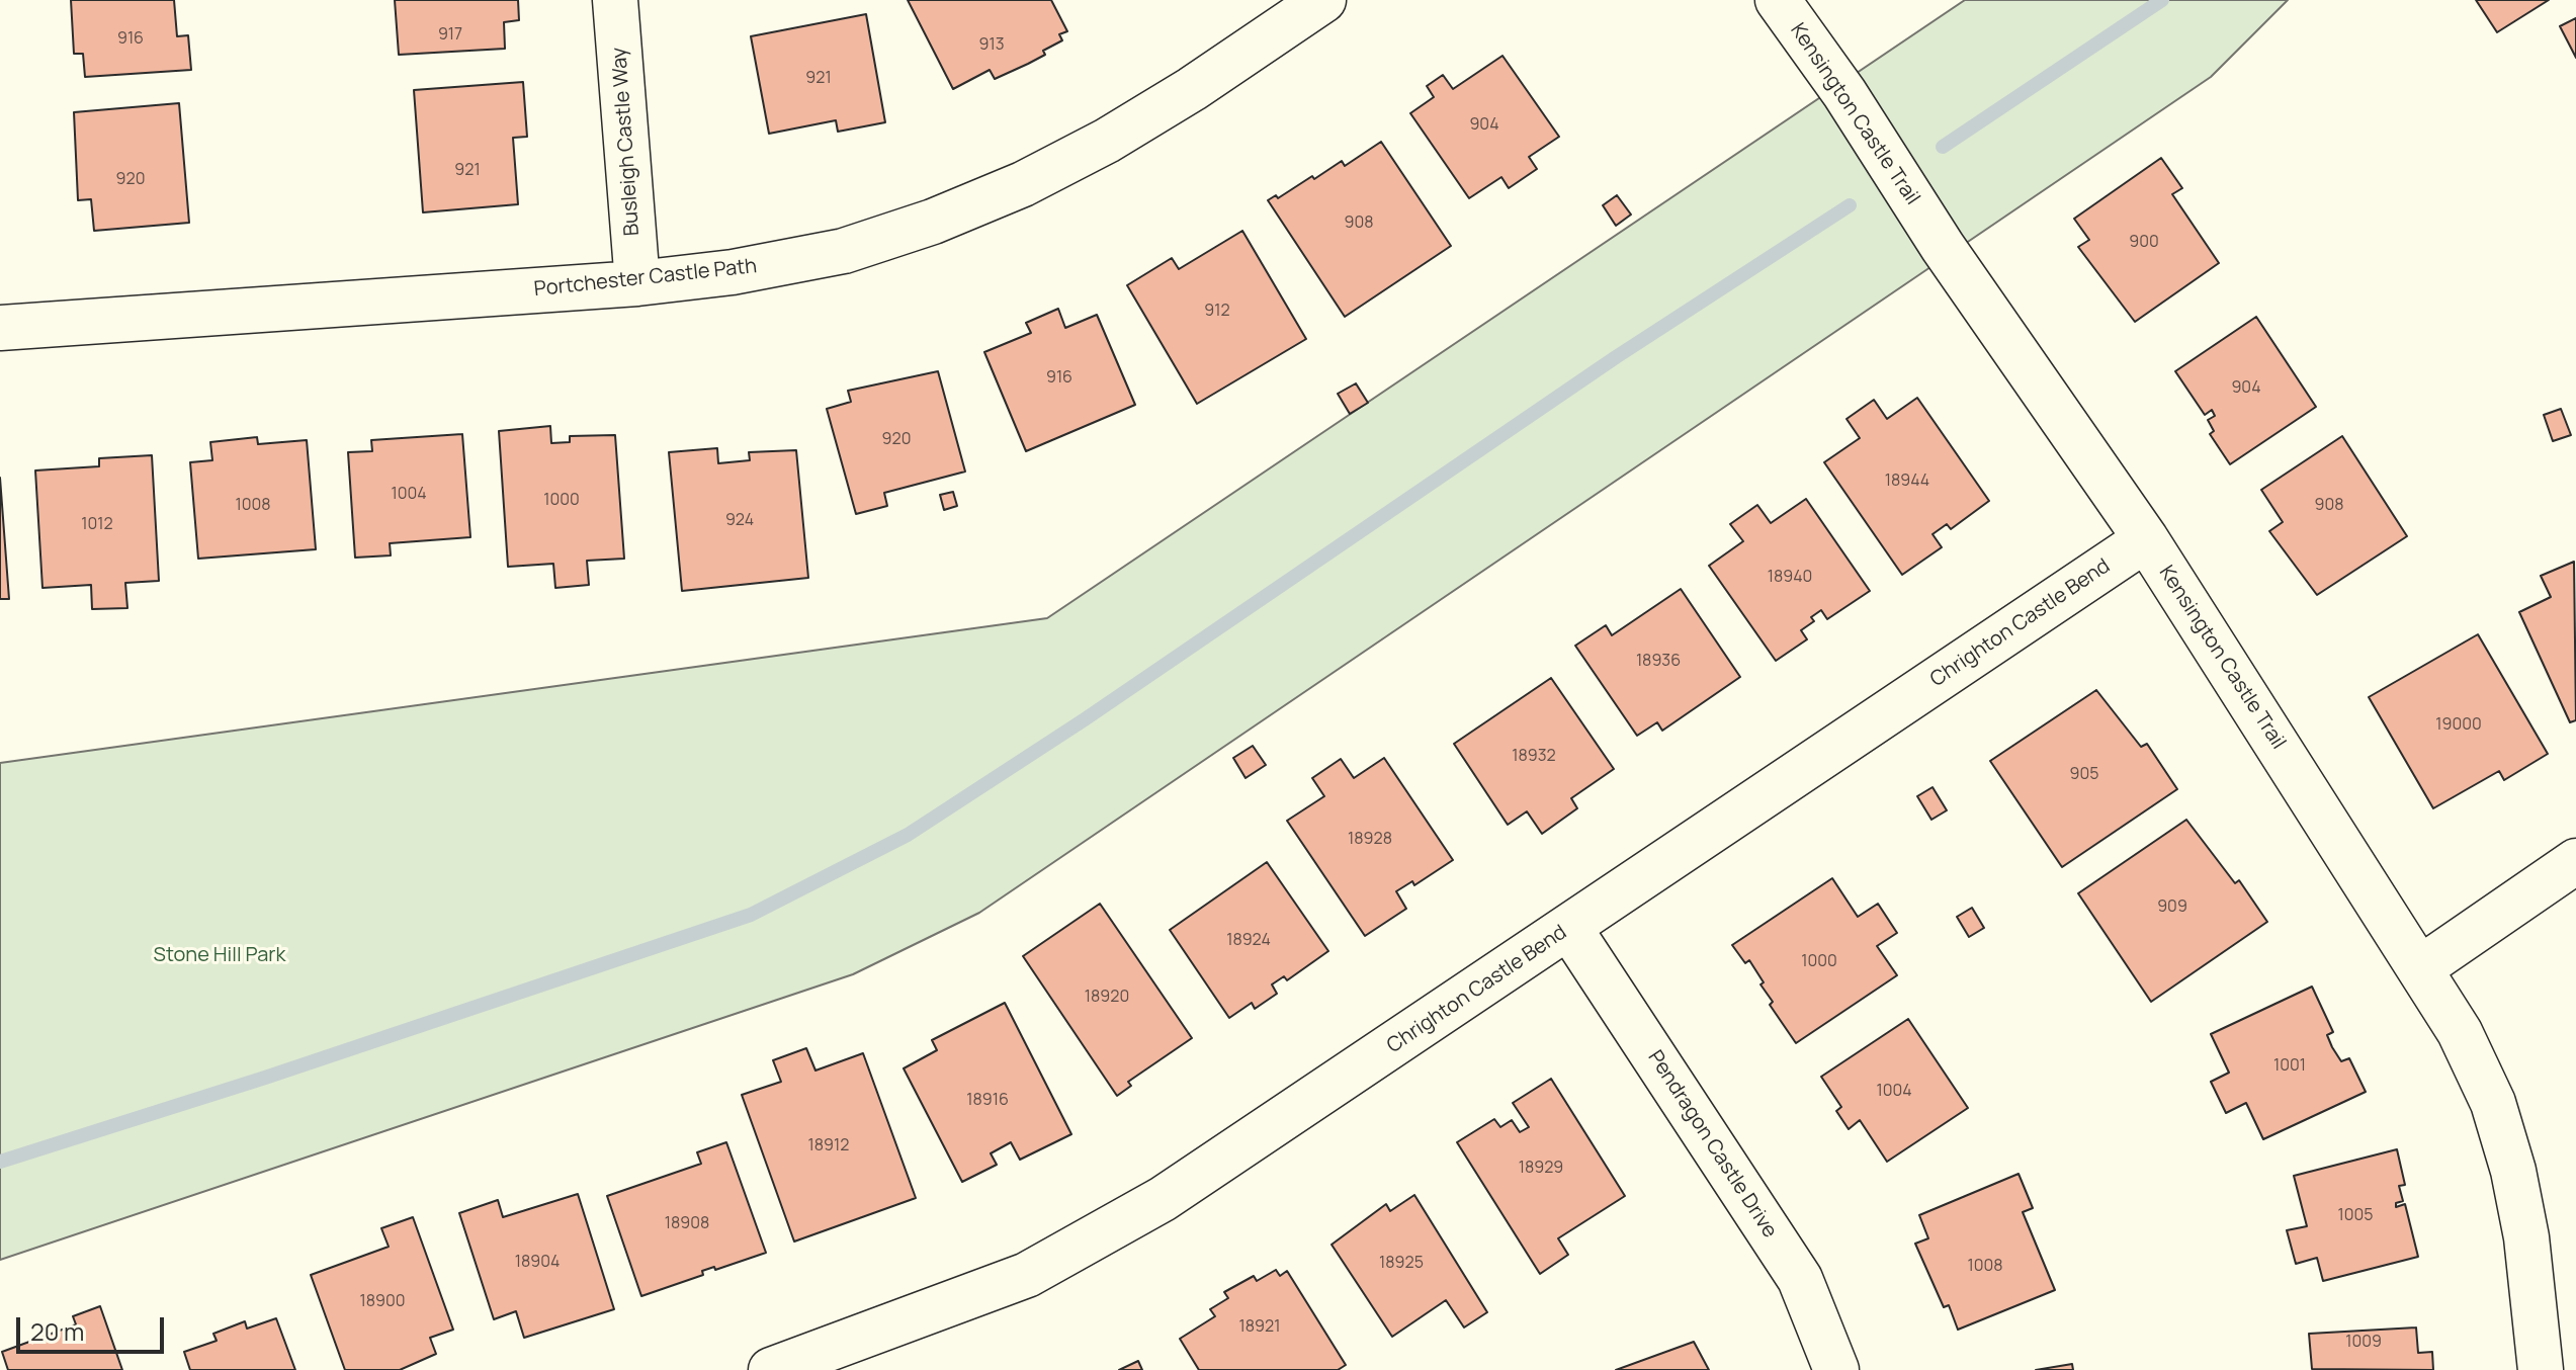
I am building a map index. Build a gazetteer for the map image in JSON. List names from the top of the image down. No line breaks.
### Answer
{"streets":{"street":["Kensington Castle Trail","Busleigh Castle Way","Portchester Castle Path","Chrighton Castle Bend","Pendragon Castle Drive"]},"crossings":[["Kensington Castle Trail","Chrighton Castle Bend"],["Busleigh Castle Way","Portchester Castle Path"],["Chrighton Castle Bend","Pendragon Castle Drive"]],"parks":["Stone Hill Park"],"house_numbers":["917","916","913","921","904","921","920","908","900","912","916","904","920","18944","1004","1000","1008","908","924","1012","18940","18936","19000","18932","905","18928","909","18924","1000","18920","1001","1004","18916","18912","18929","1005","18908","18904","18925","1008","18900","18921","1009"],"scale_bar":"20 m"}
